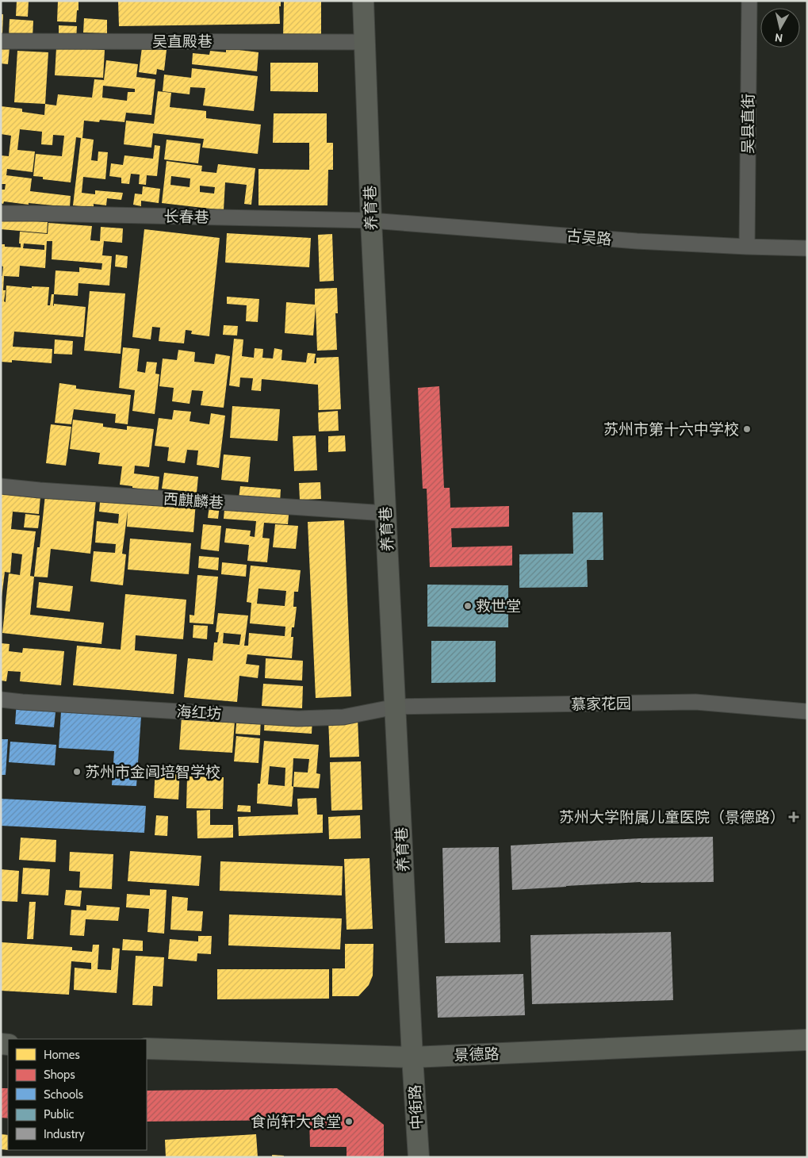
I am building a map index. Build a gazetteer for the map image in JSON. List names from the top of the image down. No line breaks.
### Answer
{"streets":{"main road":["养育巷","景德路","中街路"],"street":["吴直殿巷","吴县直街","长春巷","古吴路","西麒麟巷","慕家花园","海红坊"]},"crossings":[["吴直殿巷","养育巷"],["吴县直街","古吴路"],["养育巷","长春巷"],["养育巷","古吴路"],["养育巷","西麒麟巷"],["养育巷","慕家花园"],["养育巷","海红坊"],["养育巷","景德路"],["养育巷","中街路"],["长春巷","古吴路"],["慕家花园","海红坊"],["景德路","中街路"]],"places":{"other":["苏州市第十六中学校","救世堂","苏州市金阊培智学校","食尚轩大食堂"],"health":["苏州大学附属儿童医院（景德路）"]},"legend":["Homes","Shops","Schools","Public","Industry"],"north":"bottom"}
